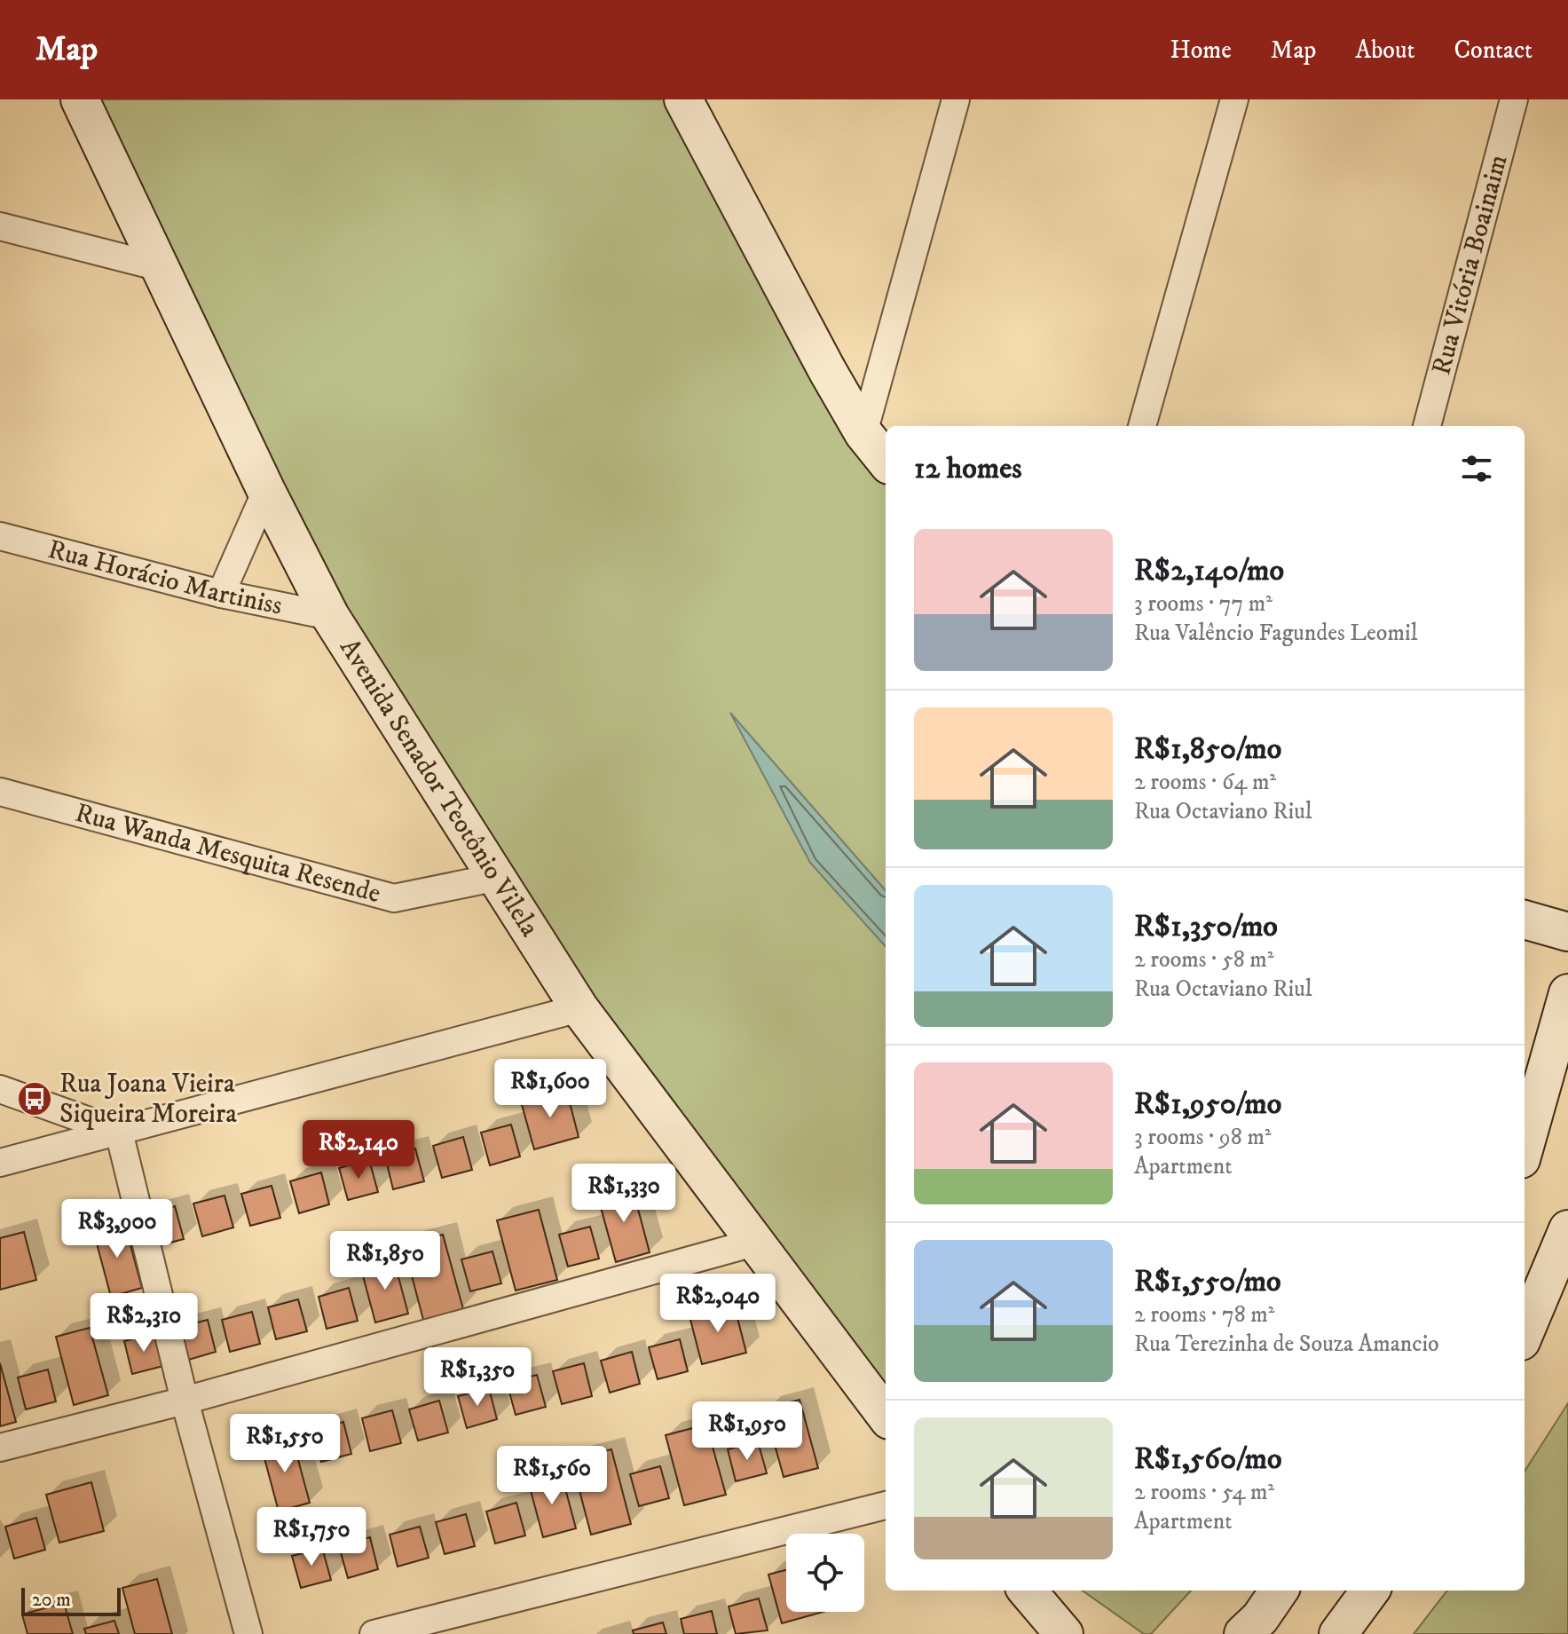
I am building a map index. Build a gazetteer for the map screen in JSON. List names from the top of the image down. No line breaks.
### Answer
{"streets":{"street":["Rua Vitória Boainaim","Rua Horácio Martiniss","Avenida Senador Teotônio Vilela","Rua Wanda Mesquita Resende"]},"crossings":[["Rua Horácio Martiniss","Avenida Senador Teotônio Vilela"],["Avenida Senador Teotônio Vilela","Rua Wanda Mesquita Resende"]],"places":{"bus stop":["Rua Joana Vieira Siqueira Moreira"]},"scale_bar":"20 m","page":{"header":"Map","nav":["Home","Map","About","Contact"],"heading":"12 homes","list":[{"name":"R$2,140/mo","note":"3 rooms · 77 m² · Rua Valêncio Fagundes Leomil"},{"name":"R$1,850/mo","note":"2 rooms · 64 m² · Rua Octaviano Riul"},{"name":"R$1,350/mo","note":"2 rooms · 58 m² · Rua Octaviano Riul"},{"name":"R$1,950/mo","note":"3 rooms · 98 m² · Apartment"},{"name":"R$1,550/mo","note":"2 rooms · 78 m² · Rua Terezinha de Souza Amancio"},{"name":"R$1,560/mo","note":"2 rooms · 54 m² · Apartment"}],"price":["R$1,600","R$2,140","R$1,330","R$3,900","R$1,850","R$2,040","R$2,310","R$1,350","R$1,950","R$1,550","R$1,560","R$1,750"],"scale":"20 m"}}
